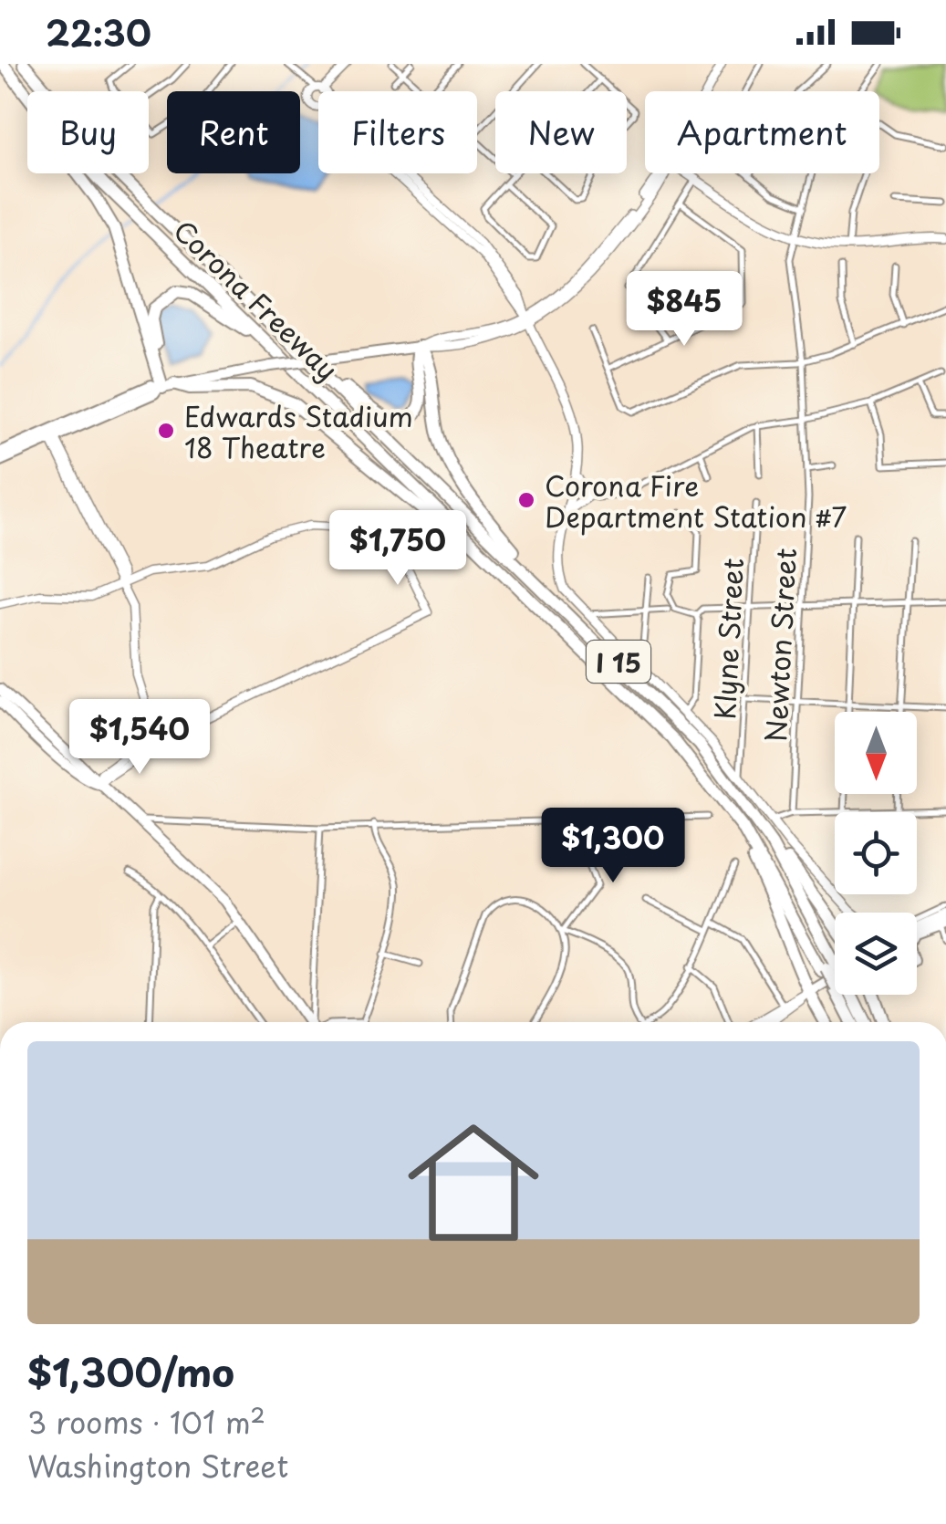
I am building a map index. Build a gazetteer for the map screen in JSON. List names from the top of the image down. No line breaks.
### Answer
{"streets":{"highway":["Corona Freeway","I 15"],"street":["Klyne Street","Newton Street"]},"places":["Edwards Stadium 18 Theatre","Corona Fire Department Station #7"],"north":"bottom","page":{"status":"22:30","chip":["Buy","Rent","Filters","New","Apartment"],"price":["$845","$1,750","$1,540","$1,300"],"list":[{"name":"$1,300/mo","note":"3 rooms · 101 m² · Washington Street"}]}}
